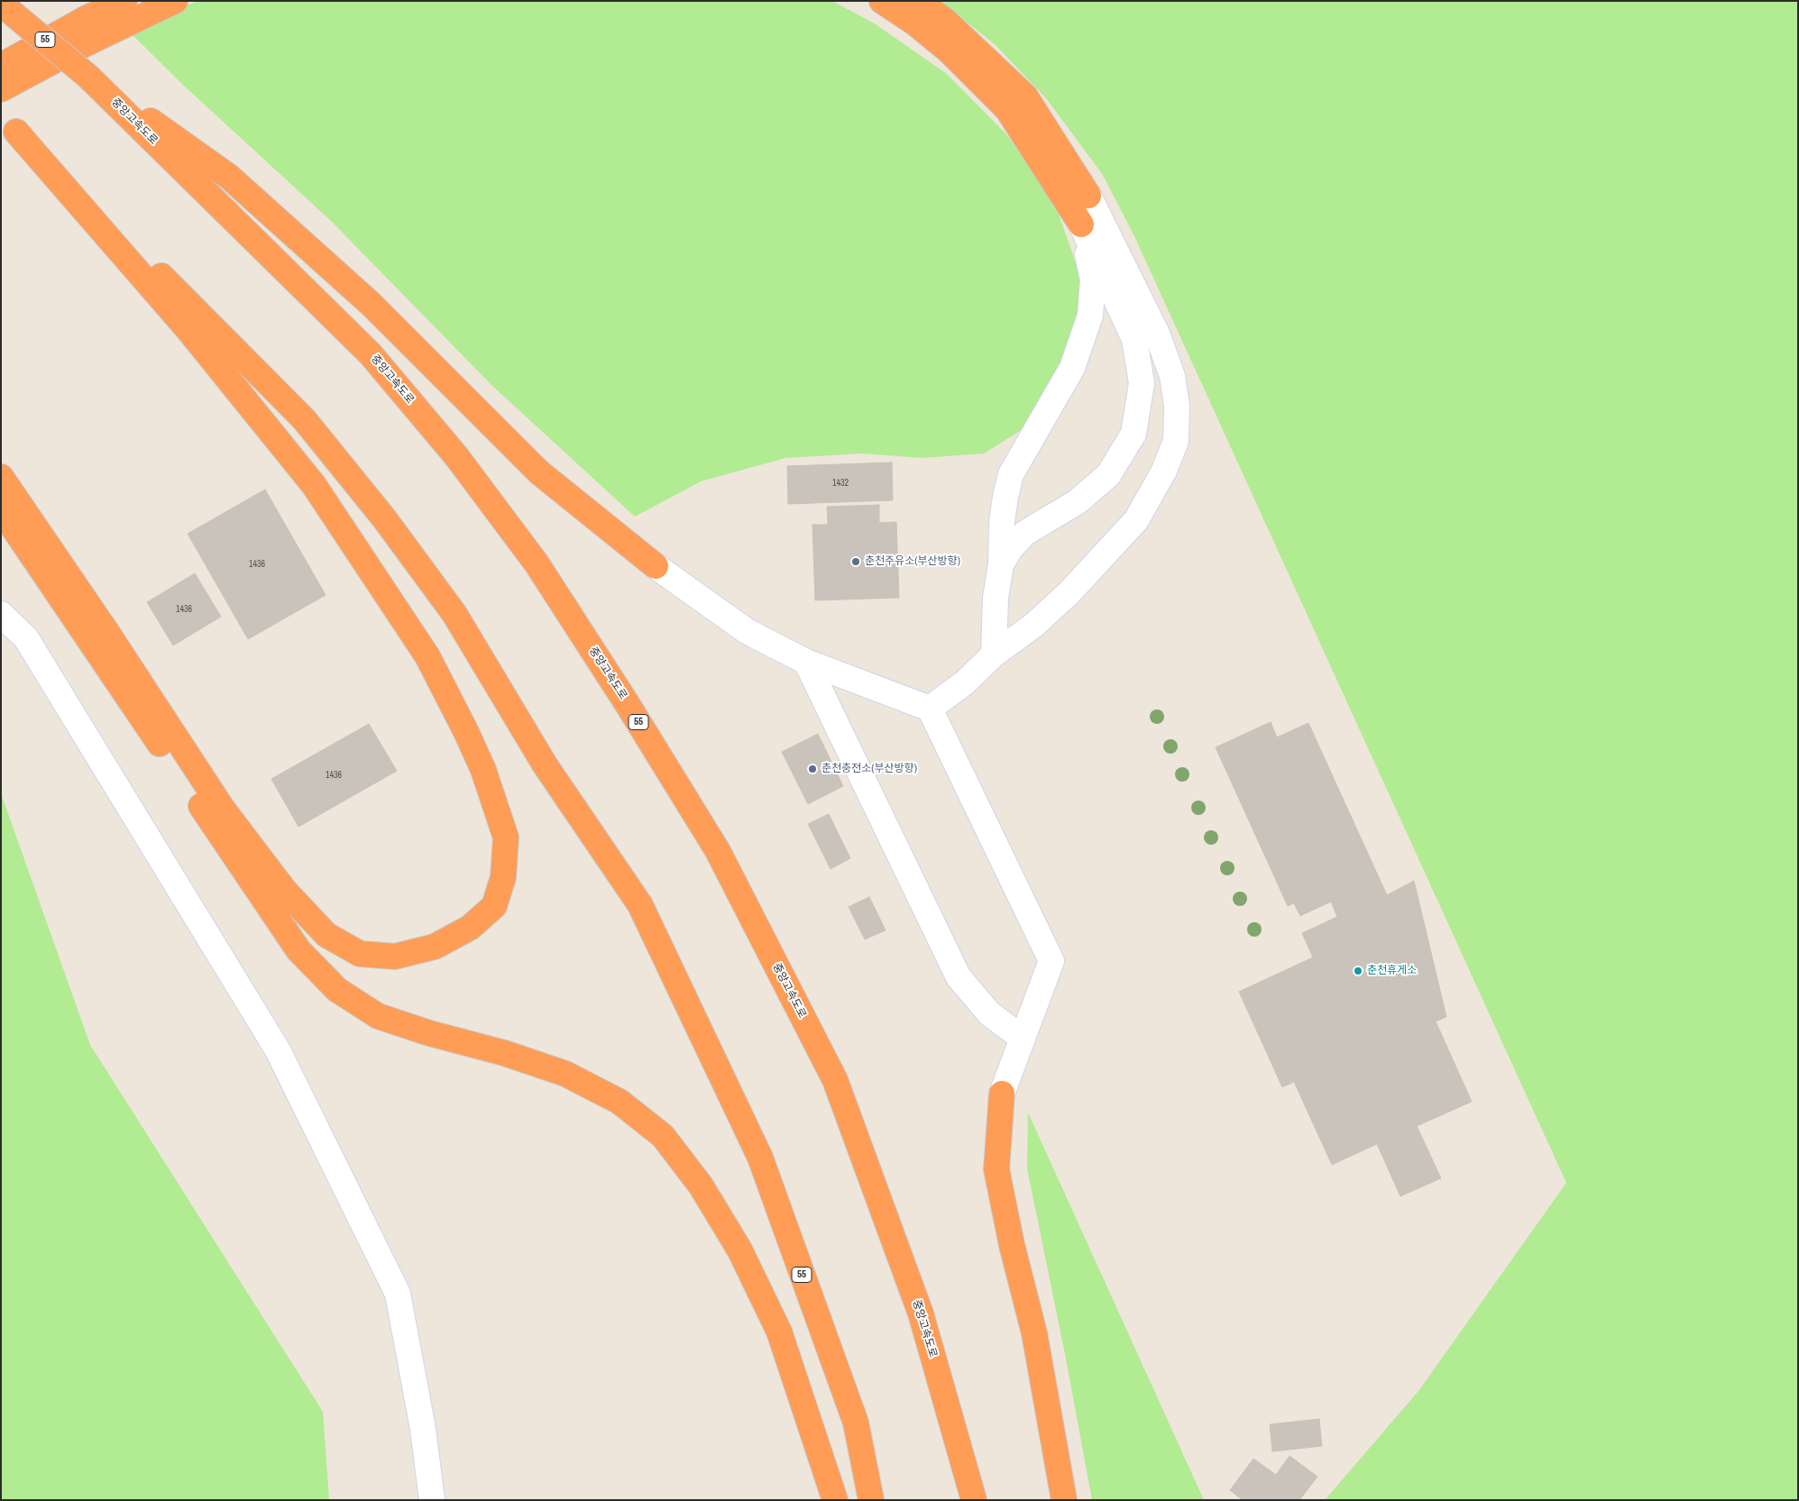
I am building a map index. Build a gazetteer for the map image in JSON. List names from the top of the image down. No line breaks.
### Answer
{"streets":{"highway":["55","중앙고속도로"]},"places":["춘천주유소(부산방향)","춘천충전소(부산방향)","춘천휴게소"],"house_numbers":["1432","1436","1436","1436"]}
